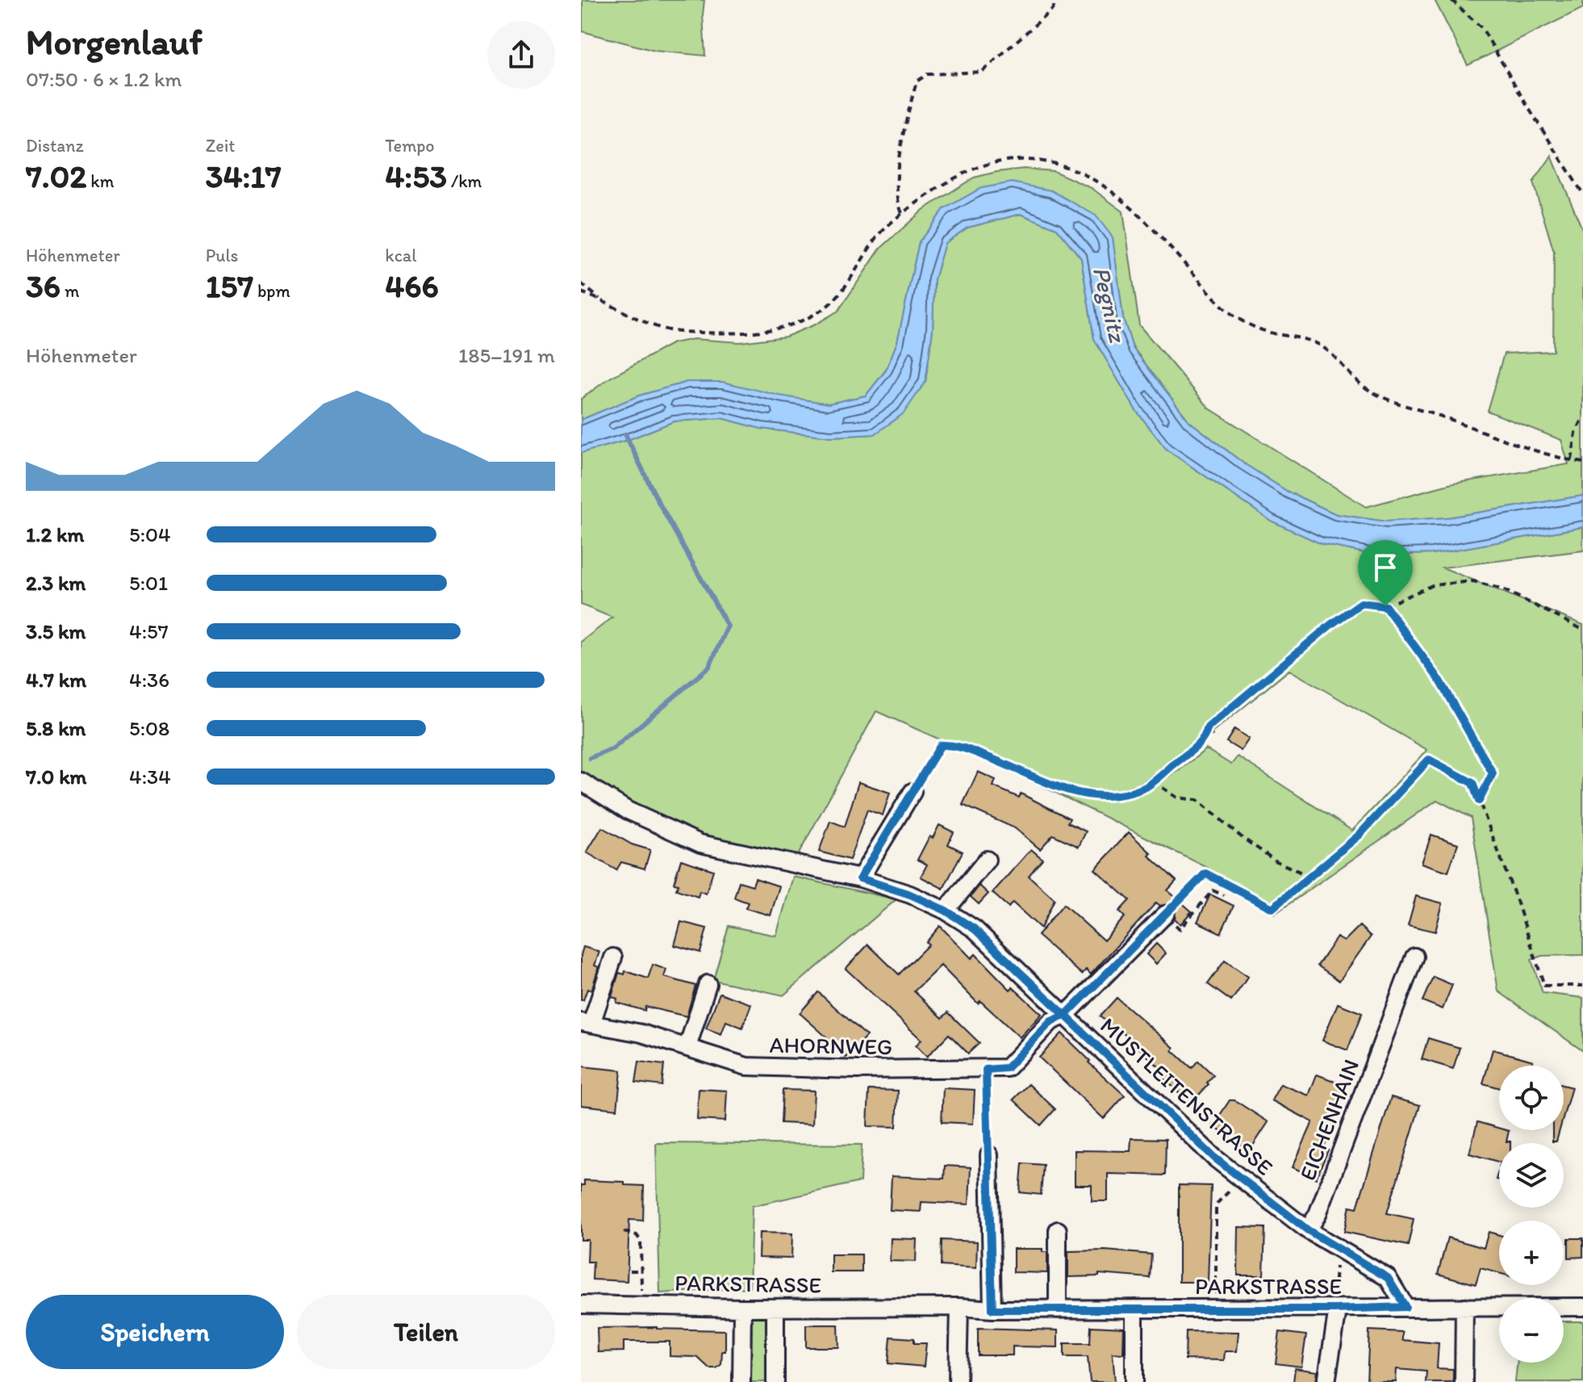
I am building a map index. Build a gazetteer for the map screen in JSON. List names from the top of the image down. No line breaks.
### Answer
{"streets":{"street":["AHORNWEG","MUSTLEITENSTRASSE","EICHENHAIN","PARKSTRASSE"]},"crossings":[["AHORNWEG","MUSTLEITENSTRASSE"],["MUSTLEITENSTRASSE","EICHENHAIN"],["MUSTLEITENSTRASSE","PARKSTRASSE"]],"water":["Pegnitz"],"page":{"heading":["Morgenlauf","07:50 · 6 × 1.2 km"],"stats":[["Distanz","7.02 km"],["Zeit","34:17"],["Tempo","4:53 /km"],["Höhenmeter","36 m"],["Puls","157 bpm"],["kcal","466"]],"chart":["Höhenmeter","185–191 m"],"list":[{"name":"1.2 km","note":"5:04"},{"name":"2.3 km","note":"5:01"},{"name":"3.5 km","note":"4:57"},{"name":"4.7 km","note":"4:36"},{"name":"5.8 km","note":"5:08"},{"name":"7.0 km","note":"4:34"}],"map_buttons":["+","−"],"buttons":["Speichern","Teilen"]}}
